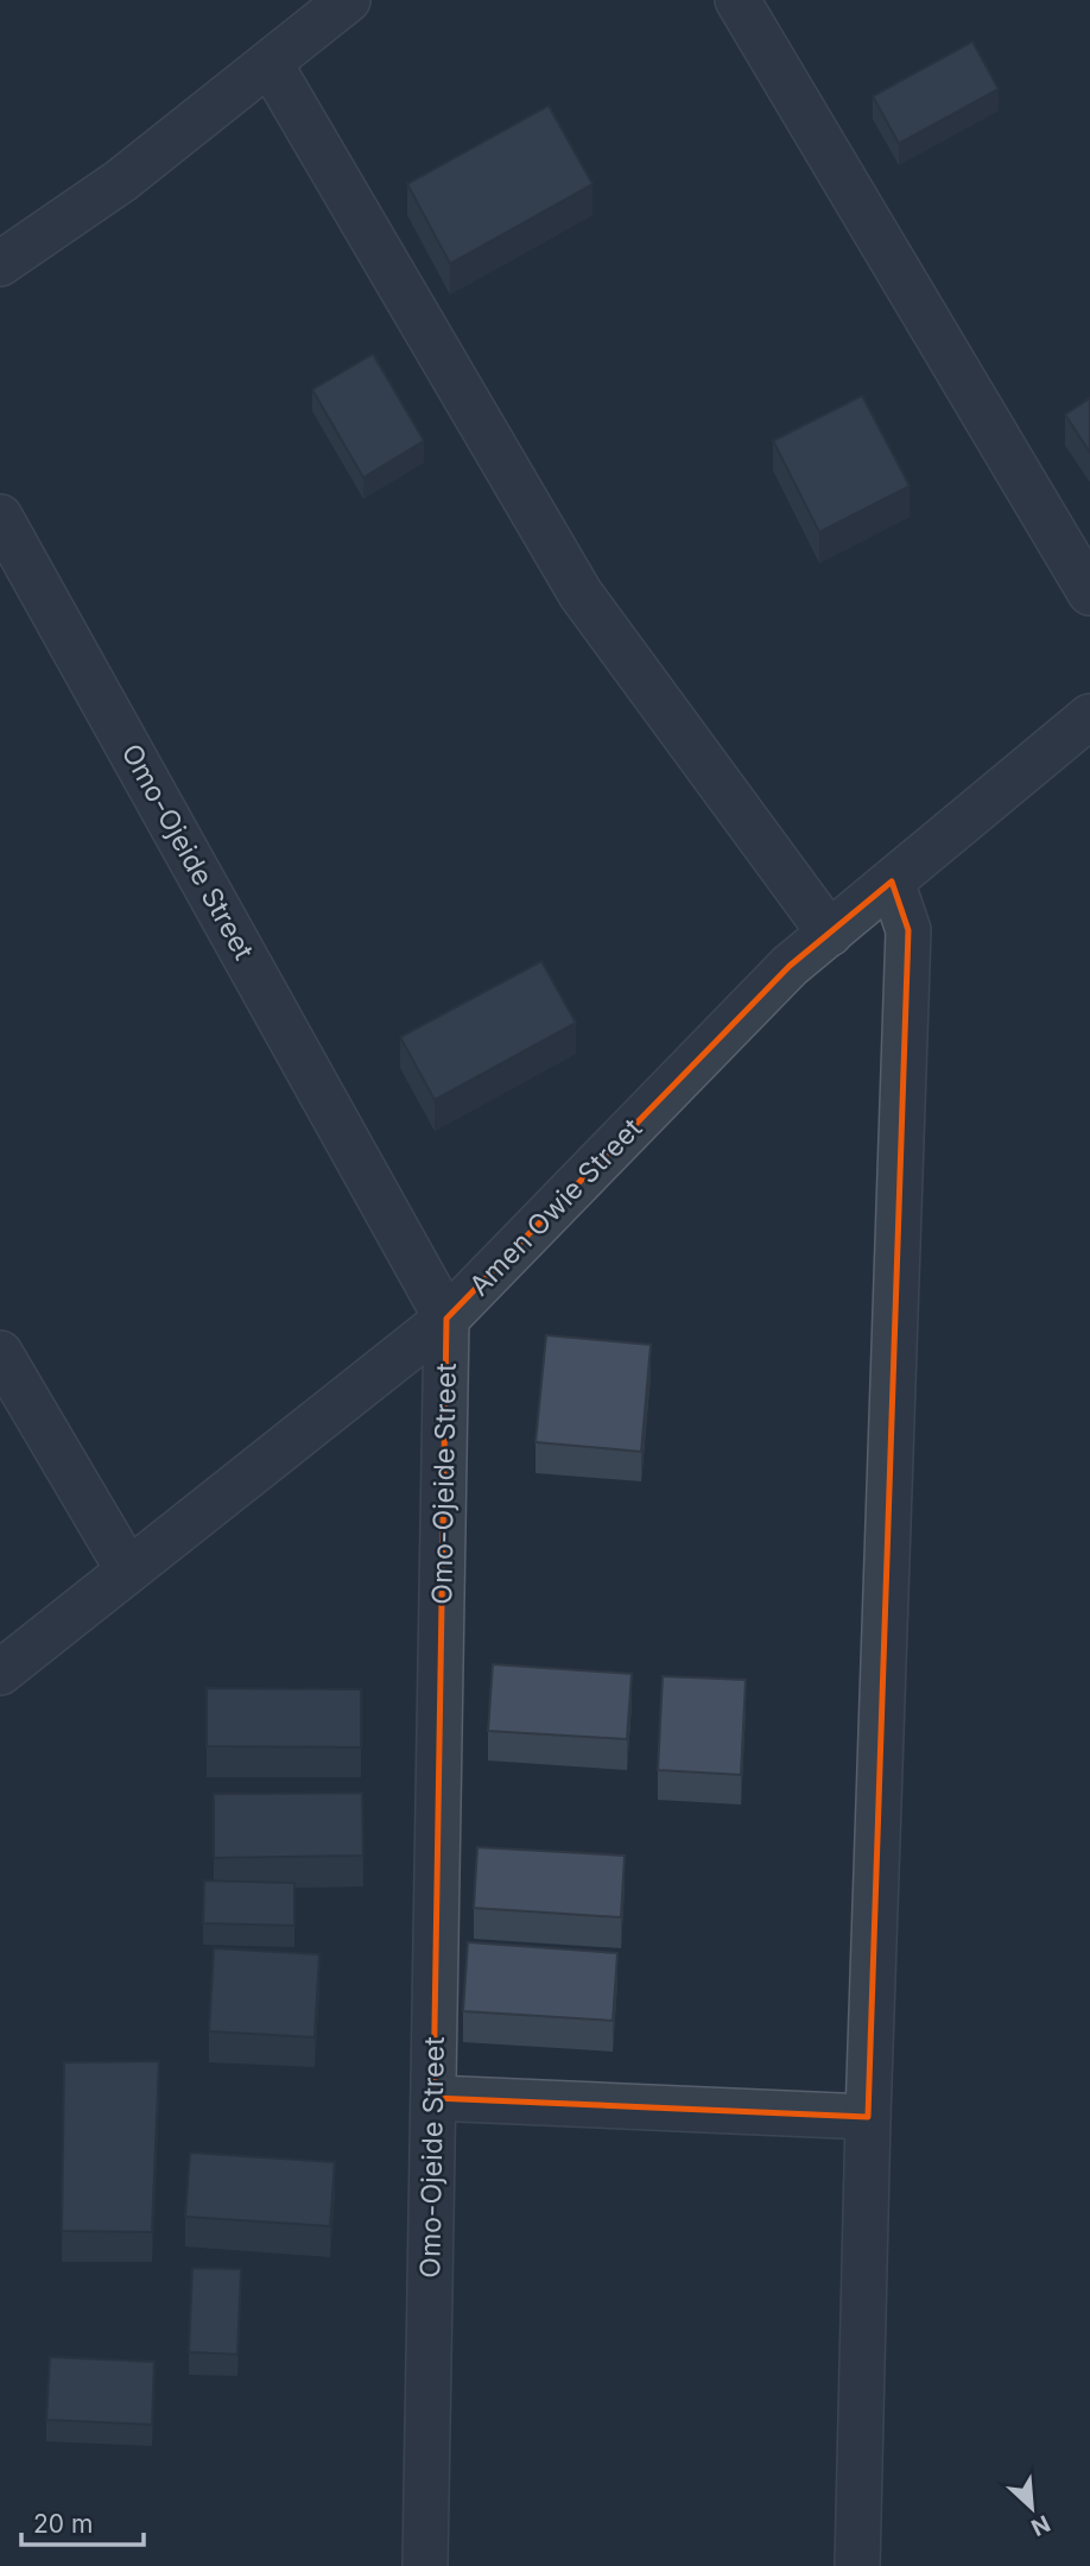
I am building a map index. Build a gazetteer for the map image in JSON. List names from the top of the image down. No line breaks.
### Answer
{"streets":{"street":["Omo-Ojeide Street","Amen Owie Street"]},"crossings":[["Omo-Ojeide Street","Amen Owie Street"]],"scale_bar":"20 m","north":"bottom right"}
